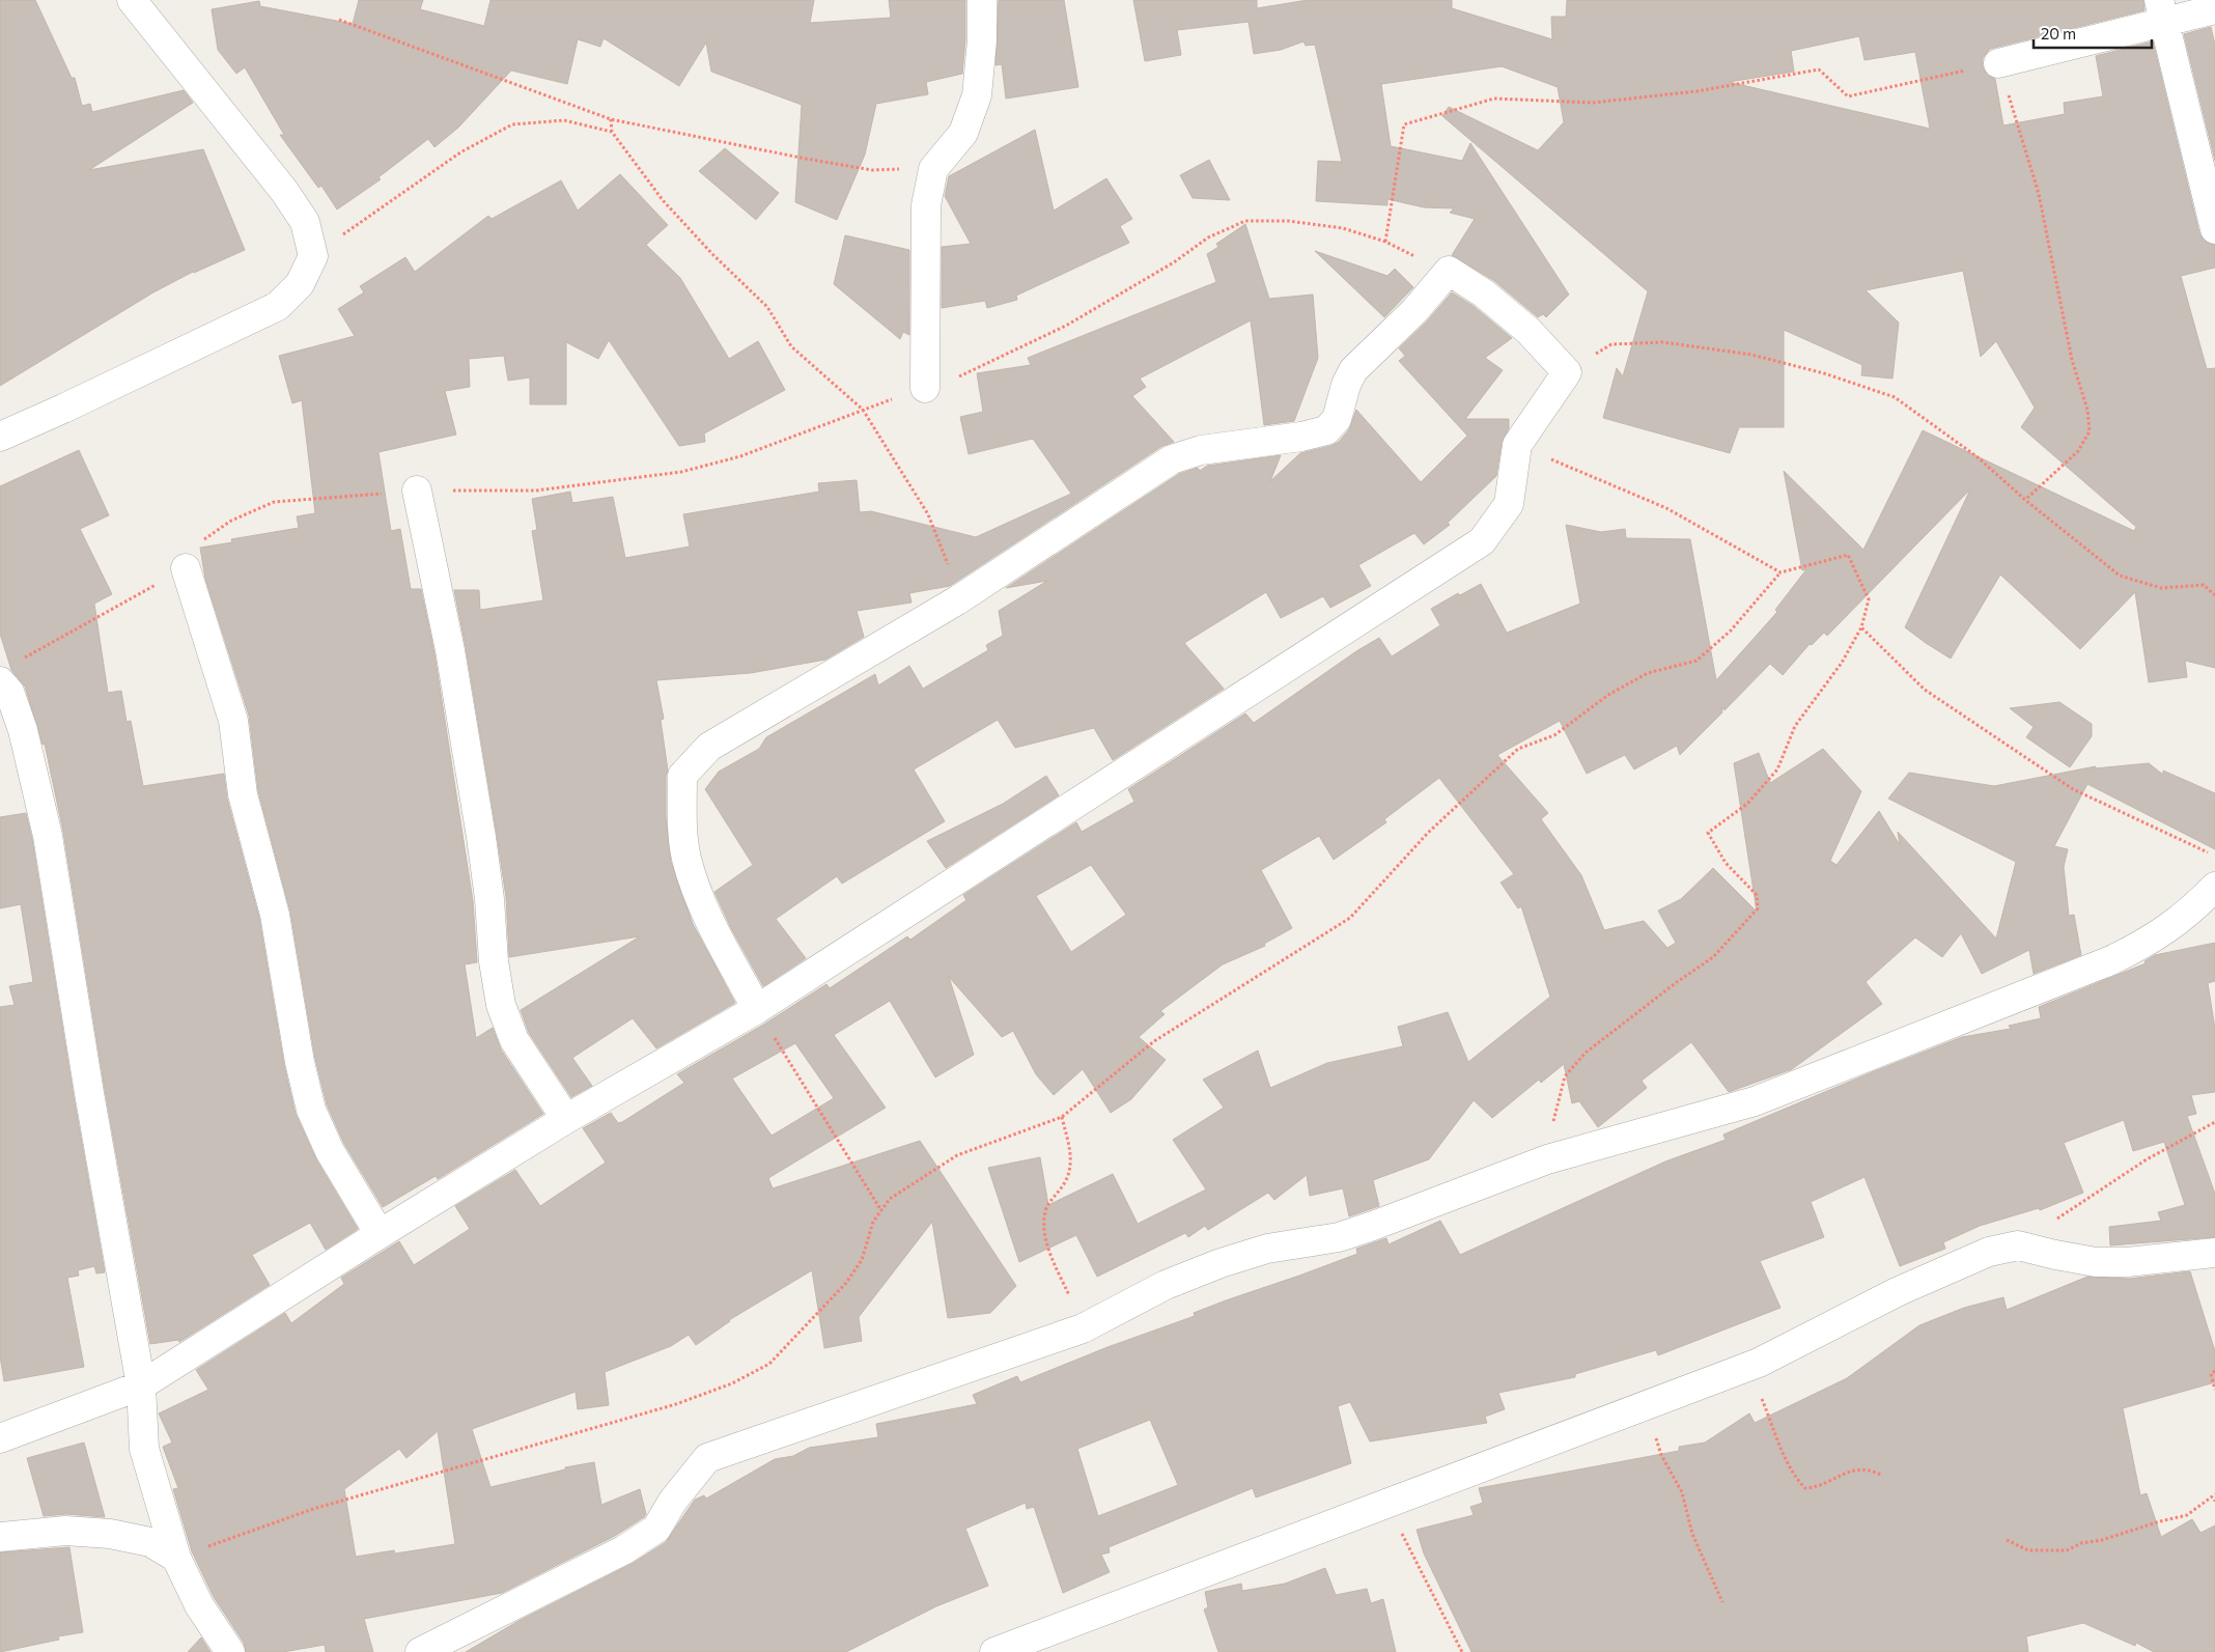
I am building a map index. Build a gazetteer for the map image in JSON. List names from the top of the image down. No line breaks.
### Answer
{"scale_bar":"20 m"}
